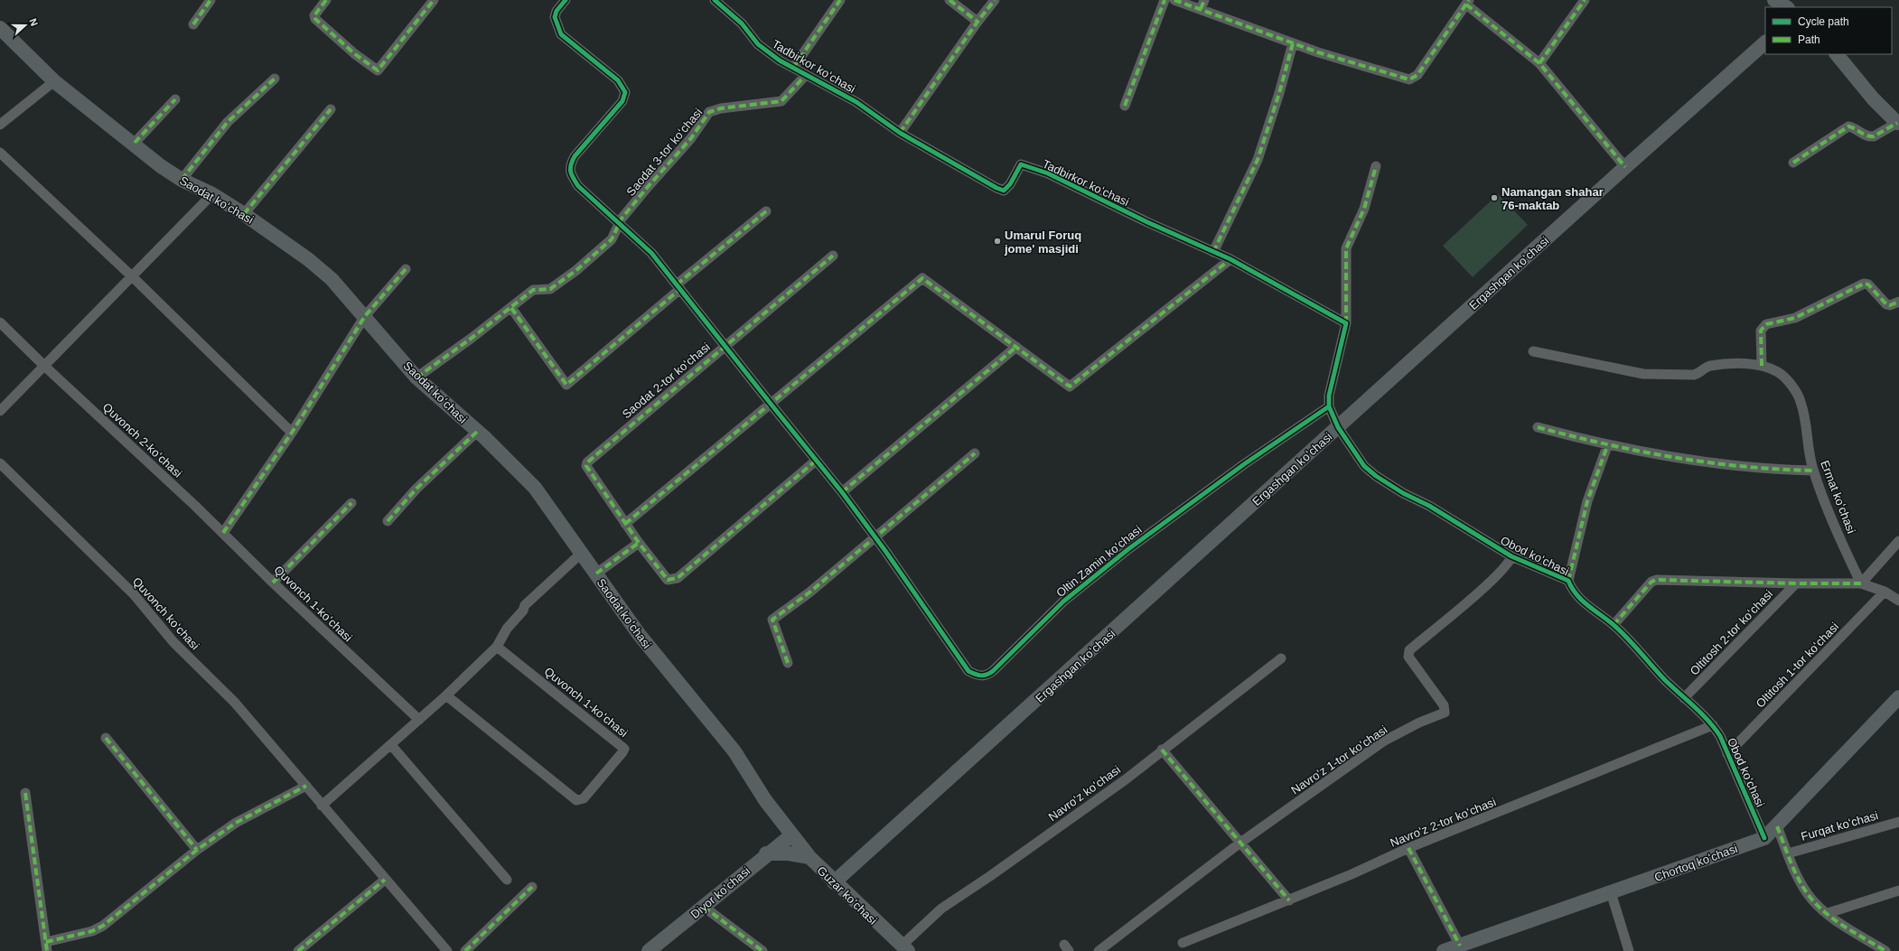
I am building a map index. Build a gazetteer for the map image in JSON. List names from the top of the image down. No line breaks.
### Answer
{"streets":{"street":["Tadbirkor koʻchasi","Saodat 3-tor koʻchasi","Saodat koʻchasi","Ergashgan koʻchasi","Saodat 2-tor koʻchasi","Quvonch 2-koʻchasi","Ermat koʻchasi","Obod koʻchasi","Oltin Zamin koʻchasi","Quvonch 1-koʻchasi","Quvonch koʻchasi","Oltitosh 2-tor koʻchasi","Oltitosh 1-tor koʻchasi","Navroʻz 1-tor koʻchasi","Navroʻz koʻchasi","Navroʻz 2-tor koʻchasi","Furqat koʻchasi","Chortoq koʻchasi","Diyor koʻchasi","Guzar koʻchasi"]},"crossings":[["Tadbirkor koʻchasi","Saodat 3-tor koʻchasi"],["Saodat 3-tor koʻchasi","Saodat koʻchasi"],["Saodat 3-tor koʻchasi","Oltin Zamin koʻchasi"],["Saodat koʻchasi","Diyor koʻchasi"],["Saodat koʻchasi","Guzar koʻchasi"],["Ergashgan koʻchasi","Obod koʻchasi"],["Ergashgan koʻchasi","Guzar koʻchasi"],["Saodat 2-tor koʻchasi","Oltin Zamin koʻchasi"],["Quvonch 2-koʻchasi","Quvonch 1-koʻchasi"],["Obod koʻchasi","Oltitosh 2-tor koʻchasi"],["Obod koʻchasi","Oltitosh 1-tor koʻchasi"],["Obod koʻchasi","Navroʻz 1-tor koʻchasi"],["Obod koʻchasi","Navroʻz 2-tor koʻchasi"],["Obod koʻchasi","Chortoq koʻchasi"],["Navroʻz koʻchasi","Guzar koʻchasi"],["Diyor koʻchasi","Guzar koʻchasi"]],"places":["Namangan shahar 76-maktab","Umarul Foruq jome' masjidi"],"legend":["Cycle path","Path"],"north":"right"}
